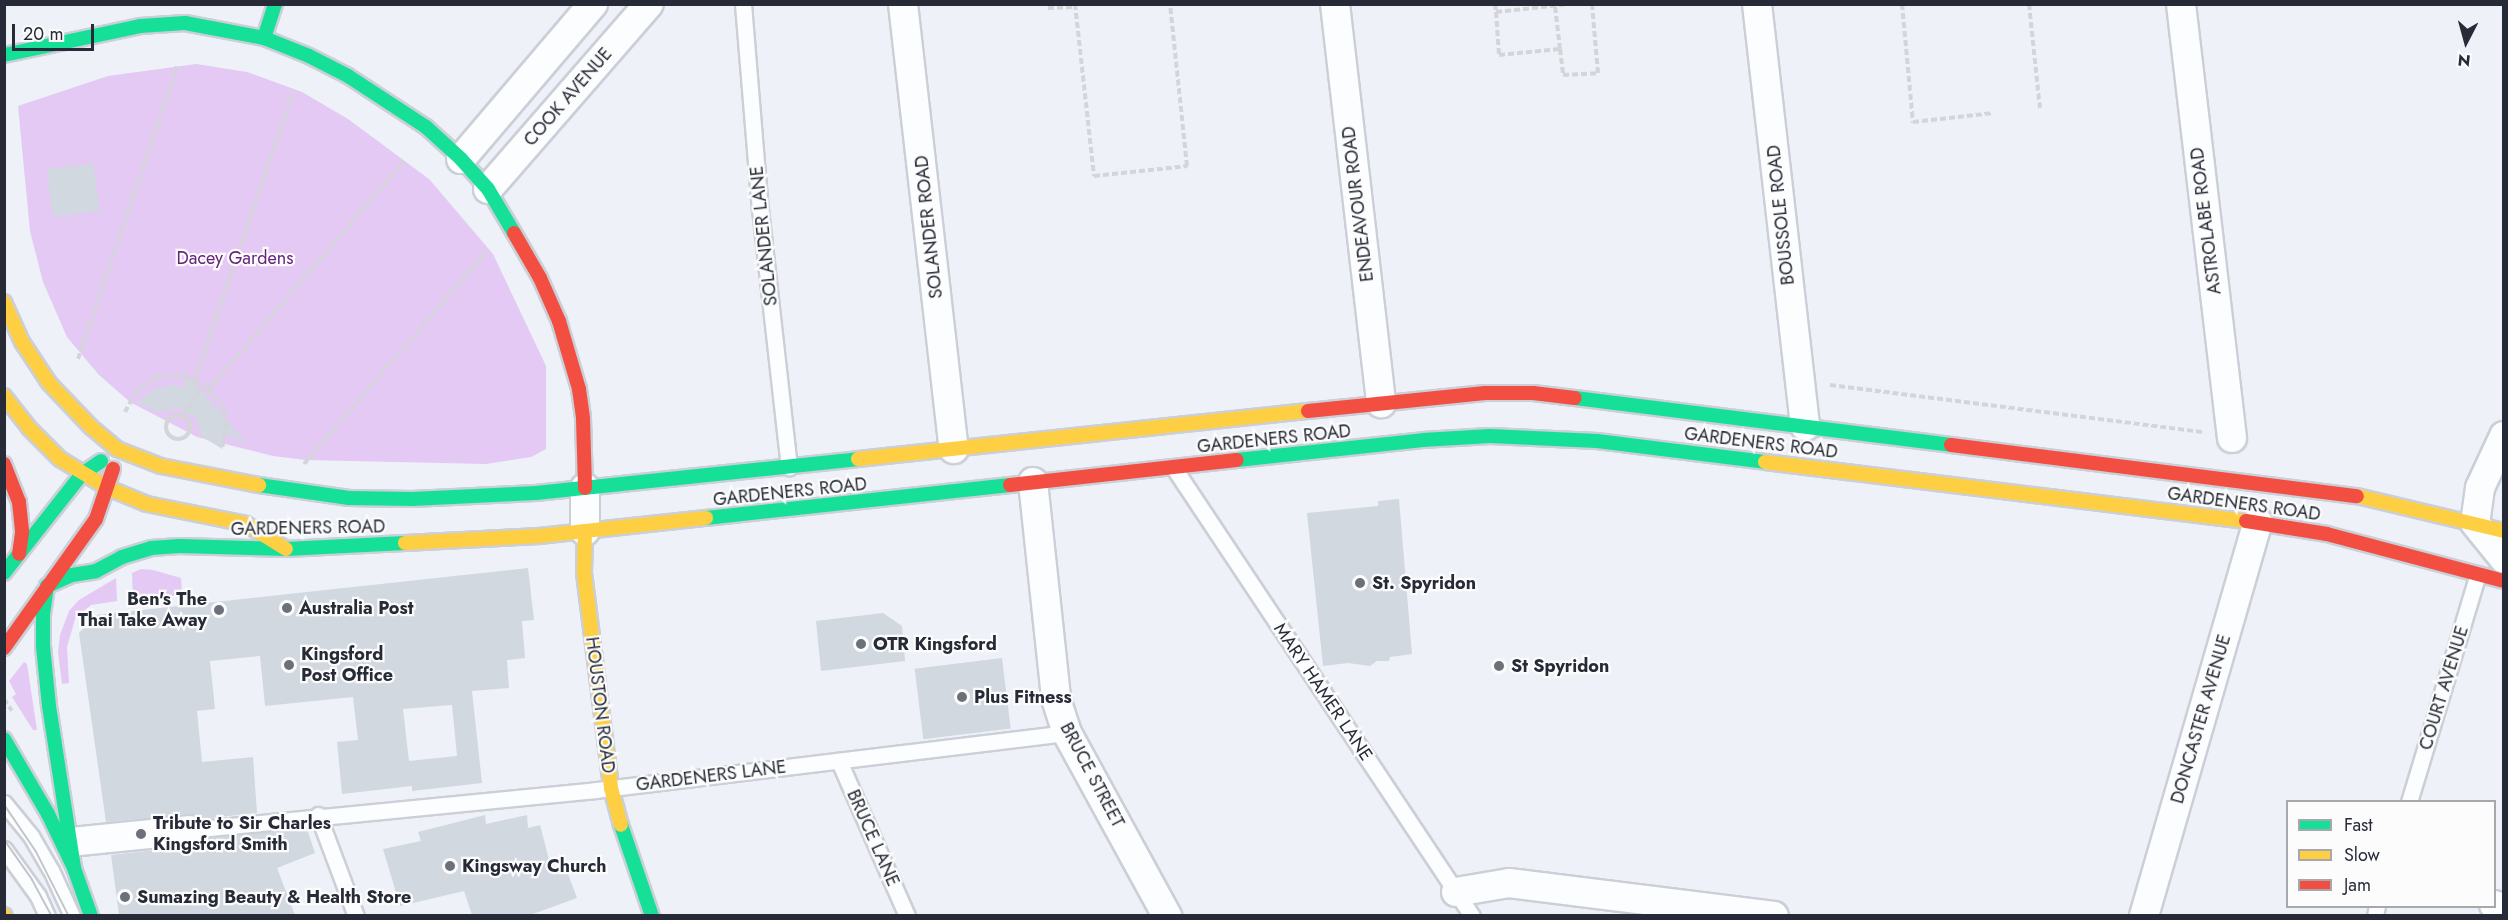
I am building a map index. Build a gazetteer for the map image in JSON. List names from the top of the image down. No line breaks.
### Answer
{"streets":{"main road":["GARDENERS ROAD","HOUSTON ROAD"],"street":["COOK AVENUE","ENDEAVOUR ROAD","BOUSSOLE ROAD","ASTROLABE ROAD","SOLANDER ROAD","DONCASTER AVENUE","BRUCE STREET"],"lane":["SOLANDER LANE","COURT AVENUE","MARY HAMER LANE","GARDENERS LANE","BRUCE LANE"]},"crossings":[["ENDEAVOUR ROAD","GARDENERS ROAD"],["BOUSSOLE ROAD","GARDENERS ROAD"],["SOLANDER ROAD","GARDENERS ROAD"],["SOLANDER LANE","GARDENERS ROAD"],["GARDENERS ROAD","COURT AVENUE"],["GARDENERS ROAD","MARY HAMER LANE"],["GARDENERS ROAD","HOUSTON ROAD"],["GARDENERS ROAD","DONCASTER AVENUE"],["GARDENERS ROAD","BRUCE STREET"],["HOUSTON ROAD","GARDENERS LANE"],["BRUCE STREET","GARDENERS LANE"],["GARDENERS LANE","BRUCE LANE"]],"parks":["Dacey Gardens"],"places":["St. Spyridon","Australia Post","Ben's The Thai Take Away","OTR Kingsford","Kingsford Post Office","St Spyridon","Plus Fitness","Tribute to Sir Charles Kingsford Smith","Kingsway Church","Sumazing Beauty & Health Store"],"legend":["Fast","Slow","Jam"],"scale_bar":"20 m","north":"bottom"}
